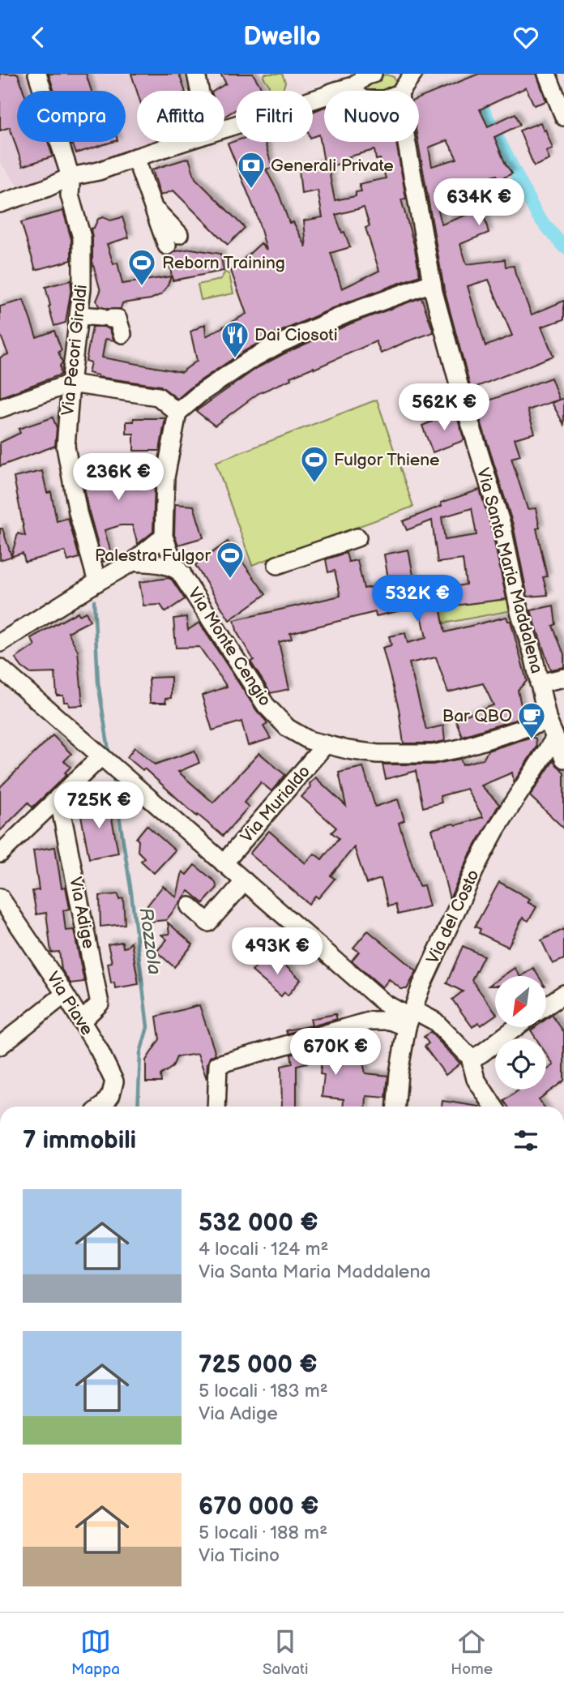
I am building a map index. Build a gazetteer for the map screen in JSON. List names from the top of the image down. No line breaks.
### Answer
{"streets":{"street":["Via Pecori Giraldi","Via Santa Maria Maddalena","Via Monte Cengio","Via Murialdo","Via Adige","Via del Costo","Via Piave"]},"crossings":[["Via Santa Maria Maddalena","Via Monte Cengio"],["Via Santa Maria Maddalena","Via del Costo"],["Via Monte Cengio","Via Murialdo"],["Via Adige","Via Piave"]],"water":["Rozzola"],"places":{"bank":["Generali Private"],"sports":["Reborn Training","Fulgor Thiene","Palestra Fulgor"],"restaurant":["Dai Ciosoti"],"cafe":["Bar QBO"]},"north":"bottom left","page":{"header":"Dwello","chip":["Compra","Affitta","Filtri","Nuovo"],"price":["634K €","562K €","236K €","532K €","725K €","493K €","670K €"],"heading":"7 immobili","list":[{"name":"532 000 €","note":"4 locali · 124 m² · Via Santa Maria Maddalena"},{"name":"725 000 €","note":"5 locali · 183 m² · Via Adige"},{"name":"670 000 €","note":"5 locali · 188 m² · Via Ticino"}],"tabs":["Mappa","Salvati","Home"]}}
